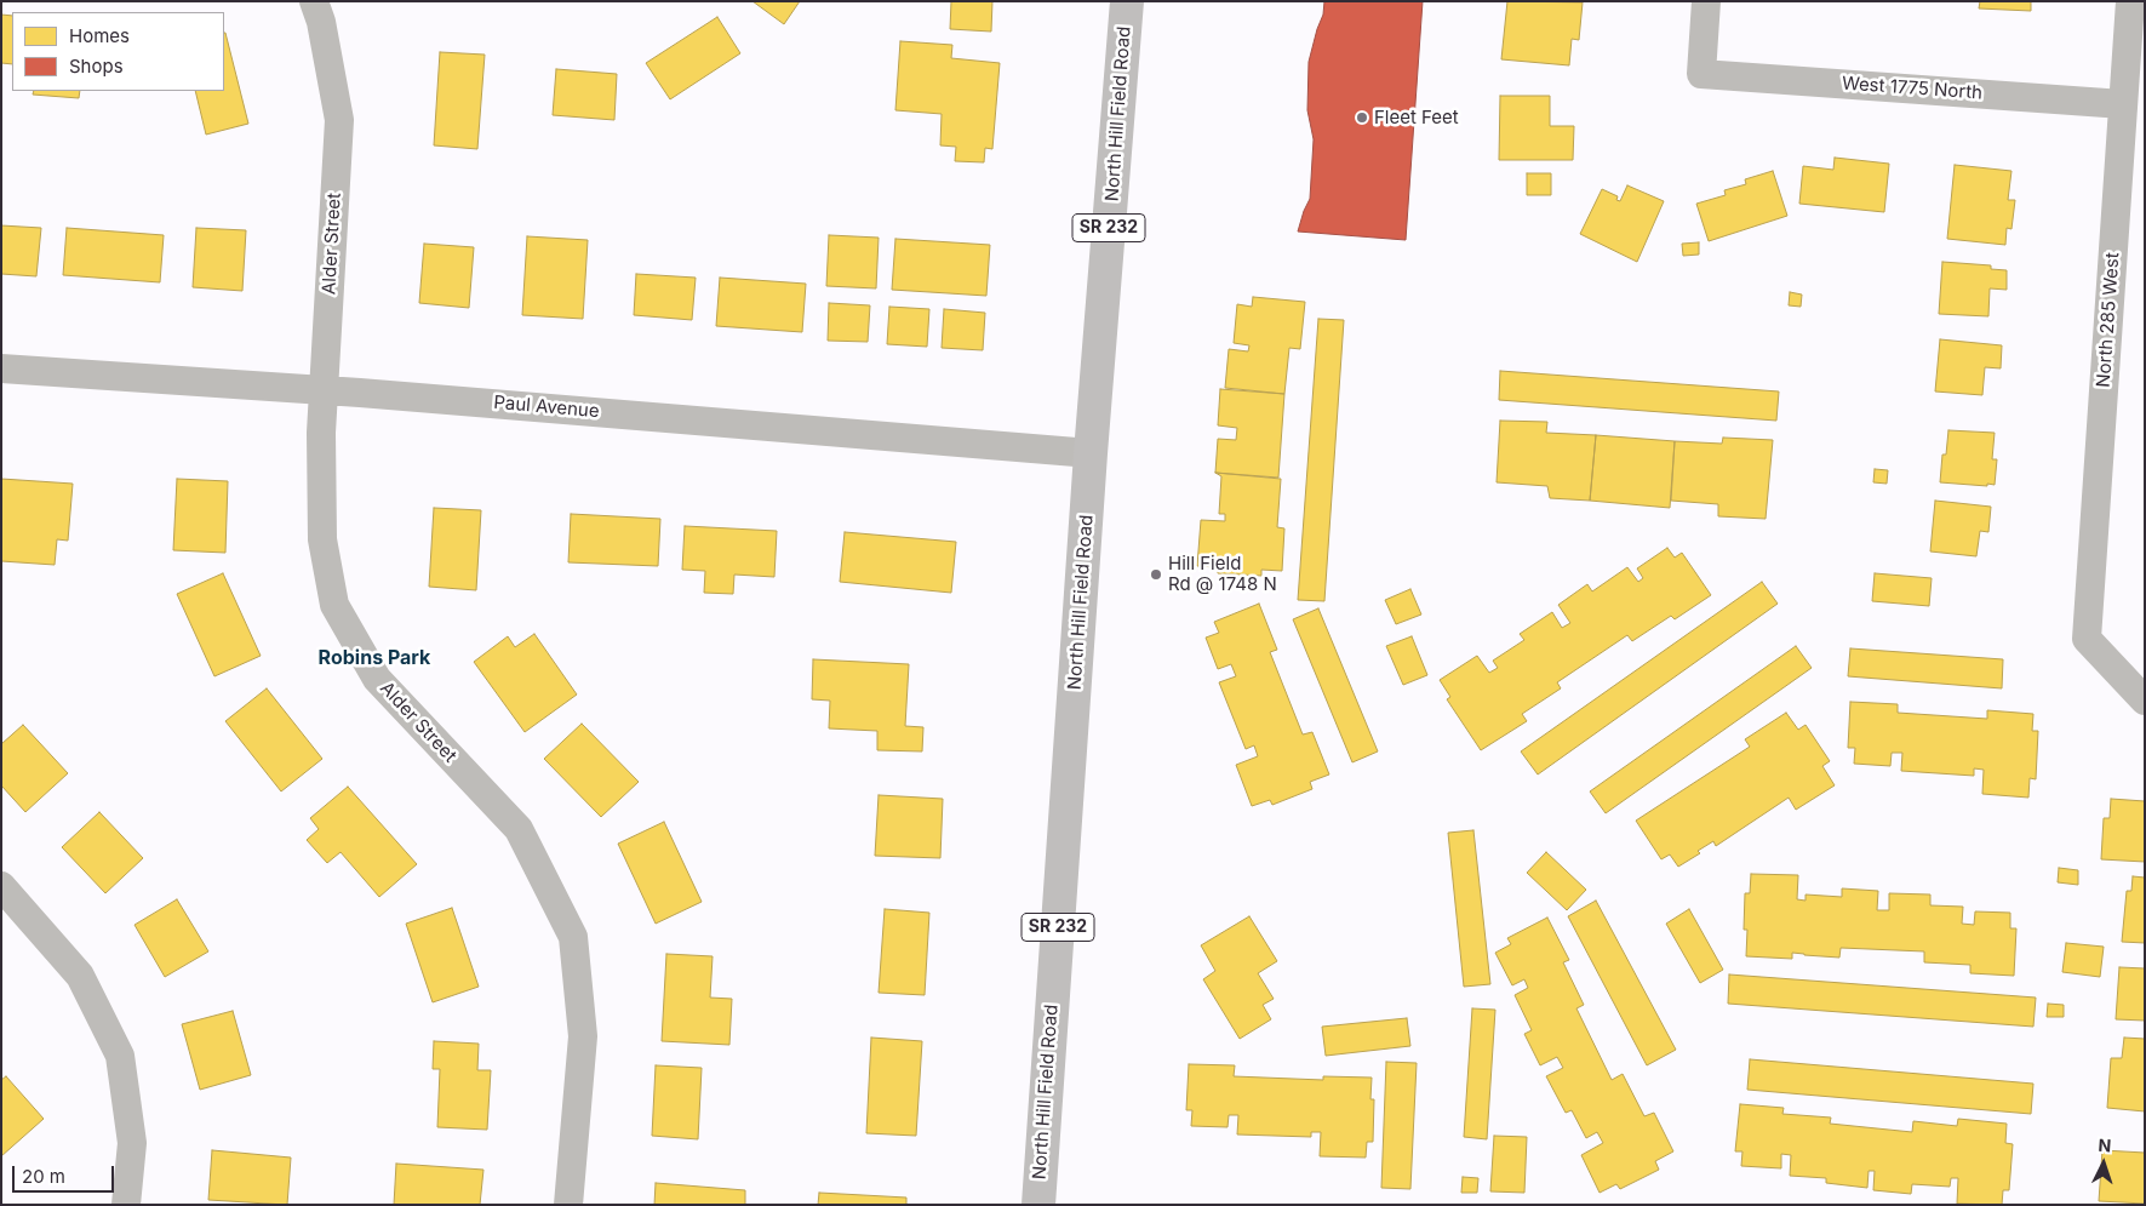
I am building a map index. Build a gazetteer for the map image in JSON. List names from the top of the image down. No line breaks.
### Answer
{"streets":{"main road":["North Hill Field Road","SR 232"],"street":["West 1775 North","Alder Street","North 285 West","Paul Avenue"]},"crossings":[["West 1775 North","North 285 West"],["North Hill Field Road","Paul Avenue"],["Alder Street","Paul Avenue"]],"districts":["Robins Park"],"places":["Fleet Feet","Hill Field Rd @ 1748 N"],"legend":["Homes","Shops"],"scale_bar":"20 m","north":"top"}
